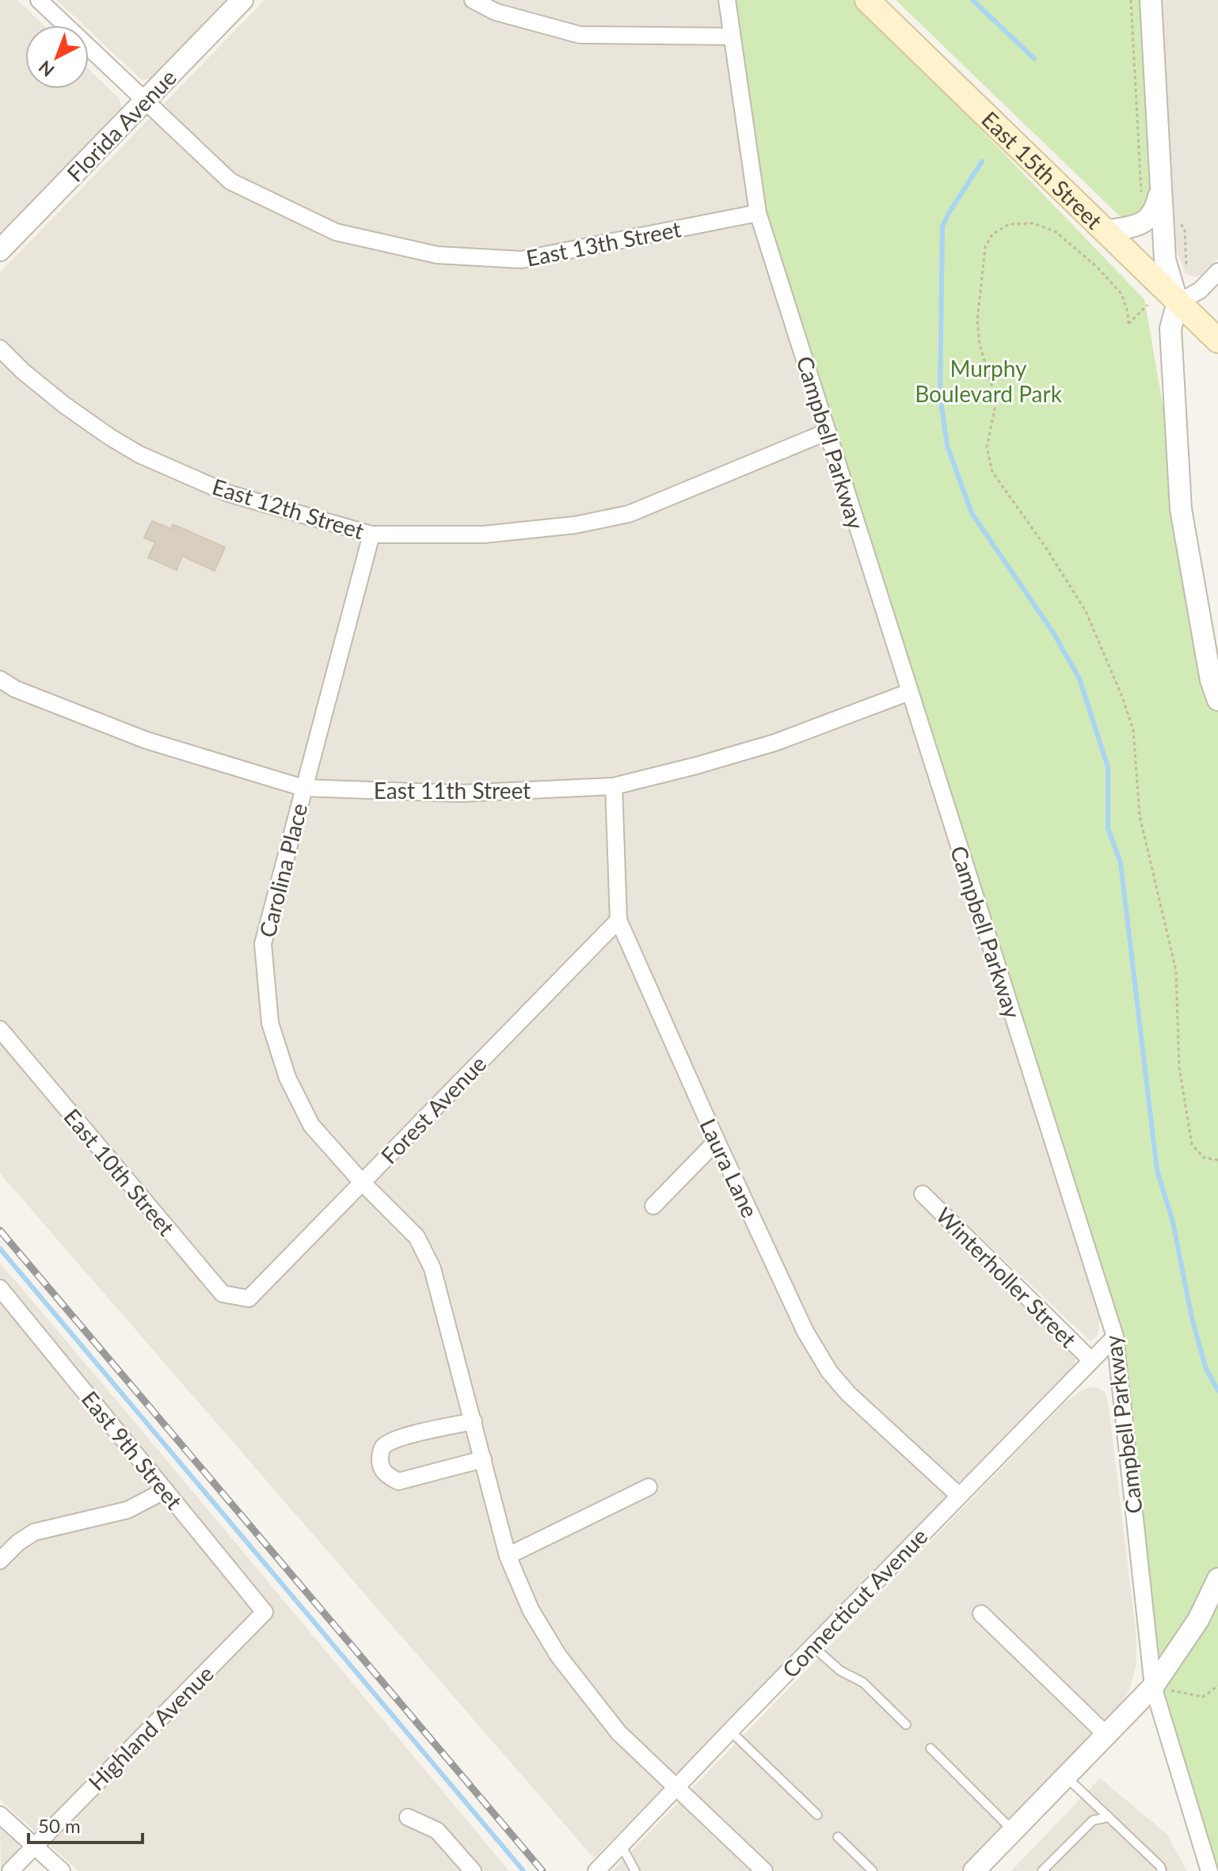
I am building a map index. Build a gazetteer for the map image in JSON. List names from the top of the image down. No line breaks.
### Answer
{"streets":{"main road":["East 15th Street"],"street":["Florida Avenue","East 13th Street","Campbell Parkway","East 12th Street","East 11th Street","Carolina Place","Forest Avenue","Laura Lane","East 10th Street","Winterholler Street","East 9th Street","Connecticut Avenue","Highland Avenue"]},"crossings":[["Florida Avenue","East 13th Street"],["East 13th Street","Campbell Parkway"],["Campbell Parkway","East 12th Street"],["Campbell Parkway","East 11th Street"],["Campbell Parkway","Connecticut Avenue"],["East 12th Street","Carolina Place"],["East 11th Street","Carolina Place"],["East 11th Street","Laura Lane"],["Carolina Place","Forest Avenue"],["Carolina Place","Connecticut Avenue"],["Forest Avenue","Laura Lane"],["Forest Avenue","East 10th Street"],["Laura Lane","Connecticut Avenue"],["Winterholler Street","Connecticut Avenue"],["East 9th Street","Highland Avenue"]],"parks":["Murphy Boulevard Park"],"scale_bar":"50 m","north":"bottom left"}
